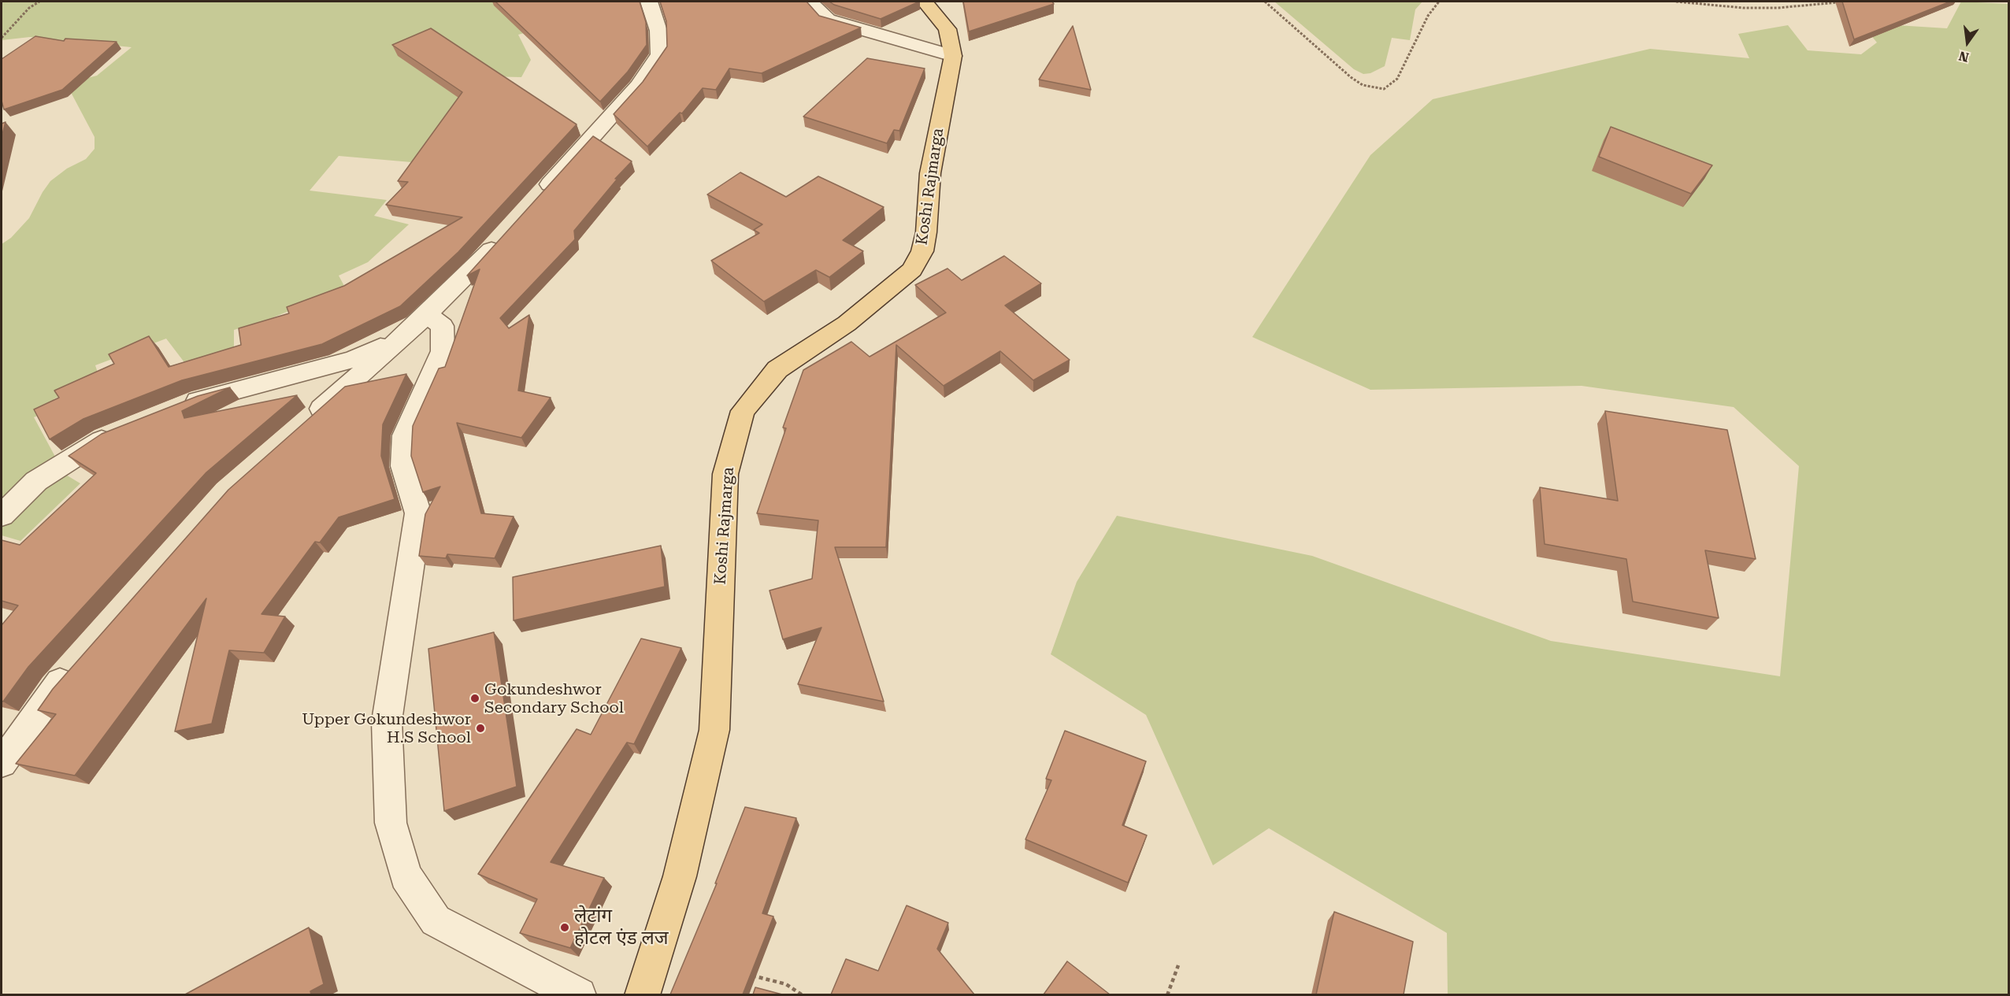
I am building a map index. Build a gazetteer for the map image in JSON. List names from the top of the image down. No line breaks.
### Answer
{"streets":{"main road":["Koshi Rajmarga"]},"places":["Gokundeshwor Secondary School","Upper Gokundeshwor H.S School","लेटांग होटल एंड लज"],"north":"bottom"}
